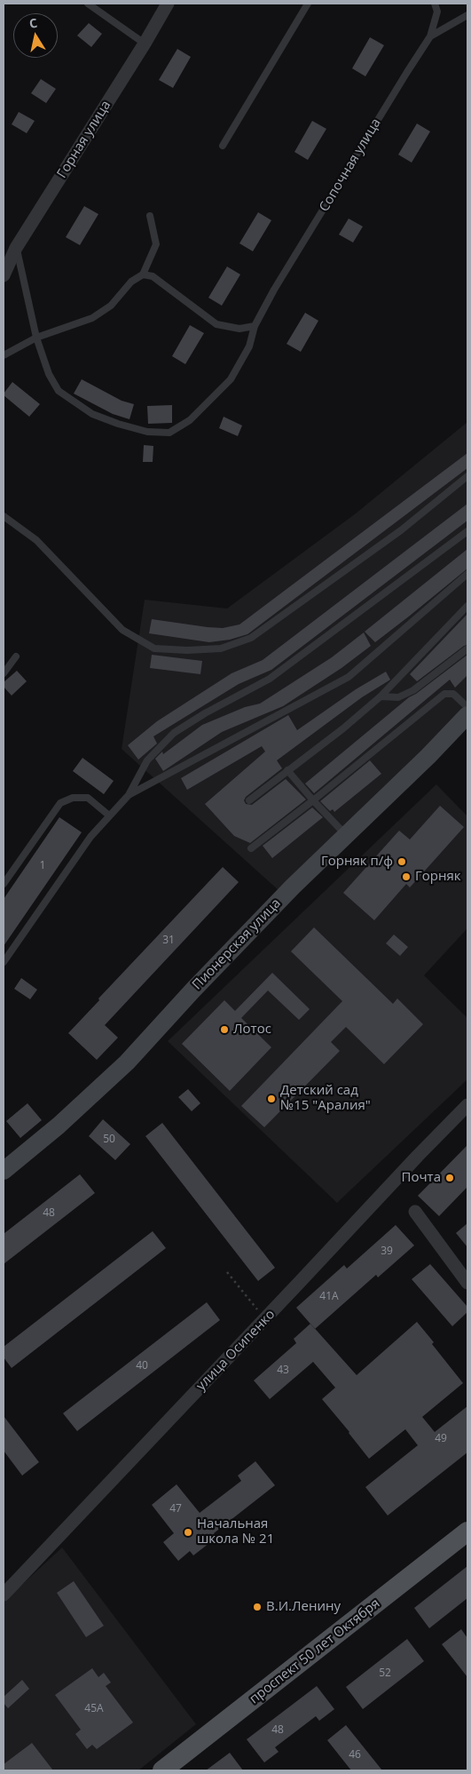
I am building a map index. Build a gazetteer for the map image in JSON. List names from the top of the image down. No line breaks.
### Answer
{"streets":{"main road":["Пионерская улица","проспект 50 лет Октября"],"street":["Горная улица","улица Осипенко"],"lane":["Сопочная улица"]},"crossings":[["Горная улица","Сопочная улица"]],"places":["Горняк п/ф","Горняк","Лотос","Детский сад №15 \"Аралия\"","Почта","Начальная школа № 21","В.И.Ленину"],"house_numbers":["1","31","50","48","39","41А","40","43","49","47","52","45А","48","46"],"north":"top"}
